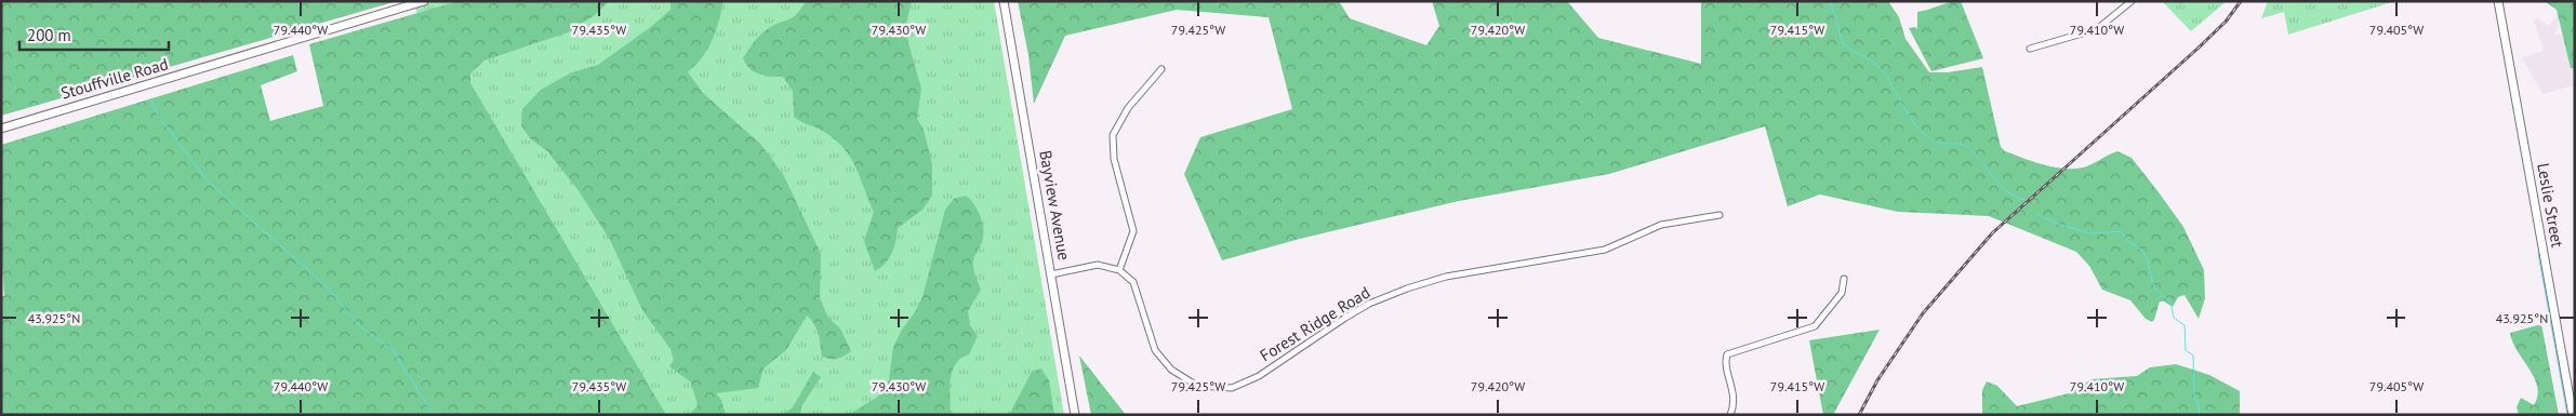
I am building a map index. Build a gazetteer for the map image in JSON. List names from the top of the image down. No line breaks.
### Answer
{"streets":{"main road":["Stouffville Road","Bayview Avenue","Leslie Street"],"street":["Forest Ridge Road"]},"scale_bar":"200 m","coordinates":["79.440°W","79.435°W","79.430°W","79.425°W","79.420°W","79.415°W","79.410°W","79.405°W","43.925°N"]}
